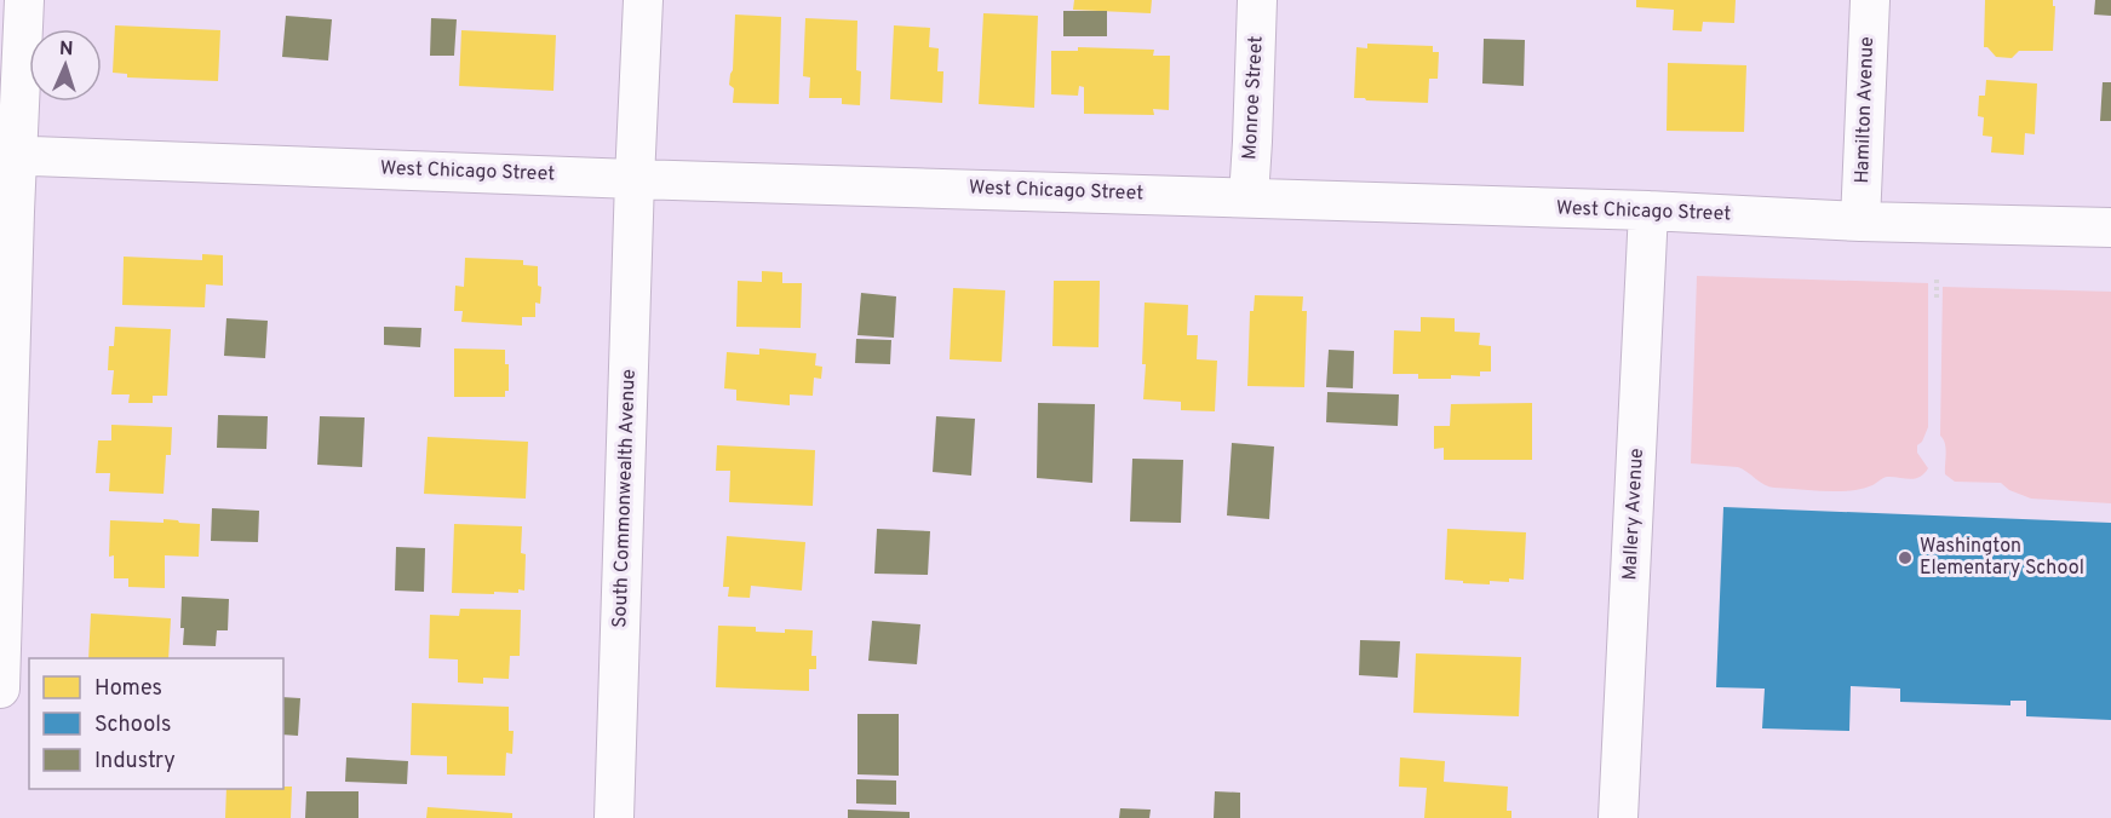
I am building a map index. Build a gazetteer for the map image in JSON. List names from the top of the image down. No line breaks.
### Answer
{"streets":{"street":["Monroe Street","Hamilton Avenue","West Chicago Street","South Commonwealth Avenue","Mallery Avenue"]},"crossings":[["Monroe Street","West Chicago Street"],["Hamilton Avenue","West Chicago Street"],["West Chicago Street","South Commonwealth Avenue"],["West Chicago Street","Mallery Avenue"]],"places":["Washington Elementary School"],"legend":["Homes","Schools","Industry"],"north":"top"}
